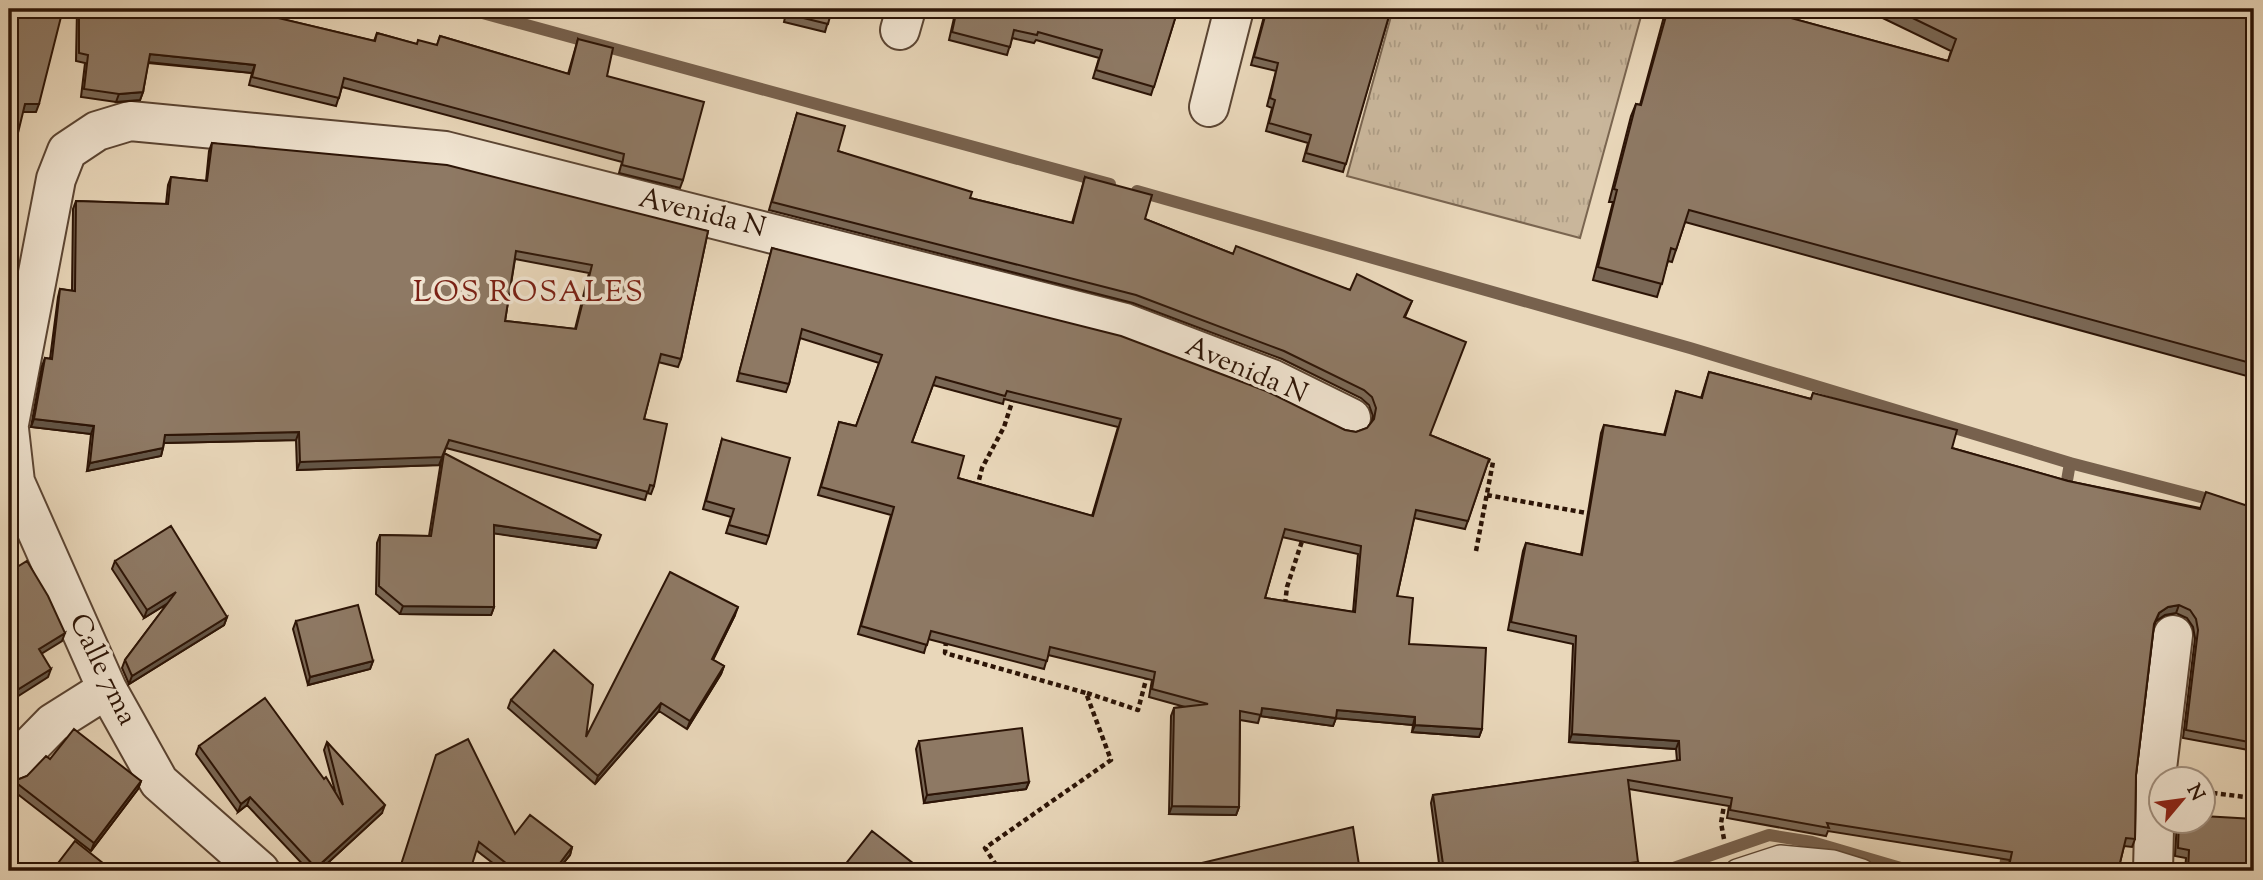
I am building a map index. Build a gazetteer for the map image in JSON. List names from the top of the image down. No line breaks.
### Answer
{"streets":{"street":["Avenida N","Calle 7ma"]},"crossings":[["Avenida N","Calle 7ma"]],"districts":["LOS ROSALES"],"north":"top right"}
